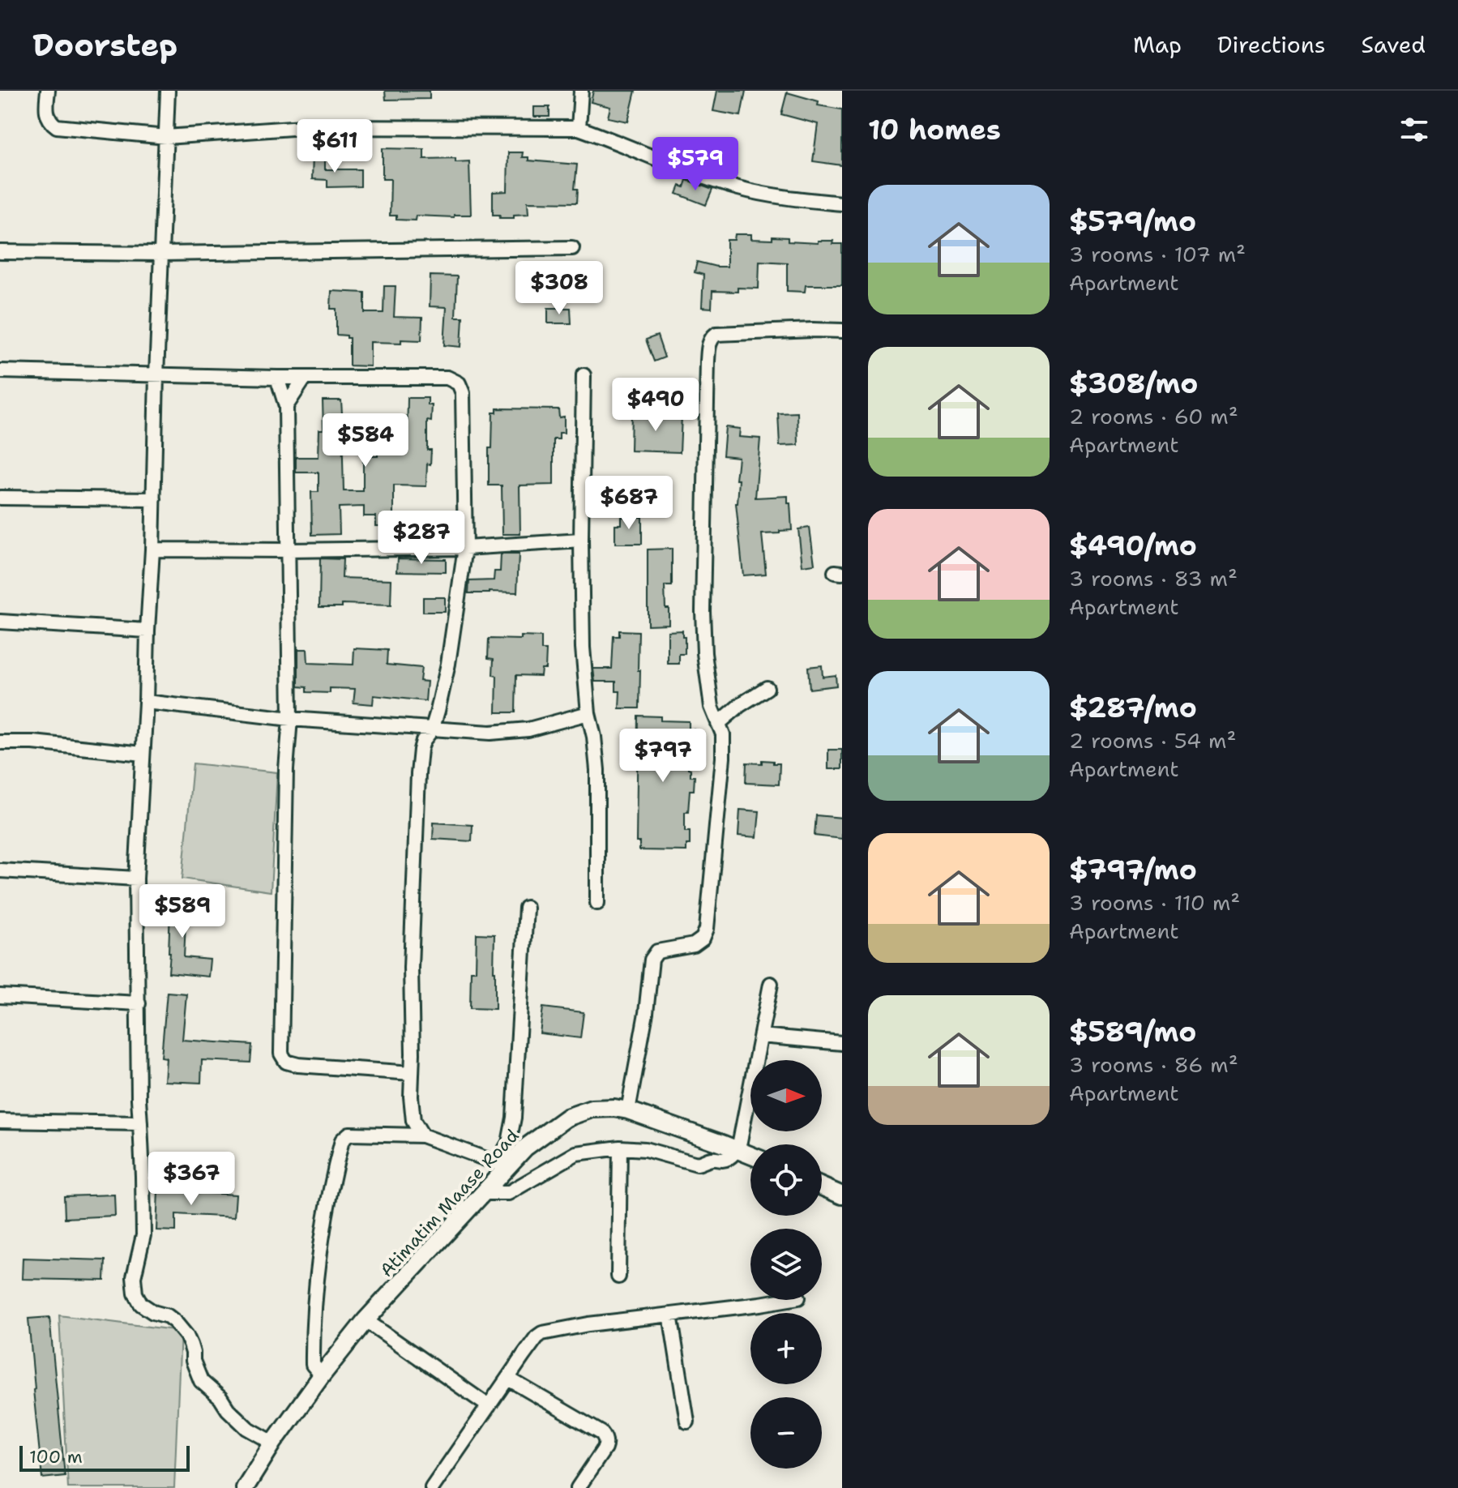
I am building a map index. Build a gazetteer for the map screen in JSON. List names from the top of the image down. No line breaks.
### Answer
{"streets":{"main road":["Atimatim Maase Road"]},"scale_bar":"100 m","north":"right","page":{"header":"Doorstep","nav":["Map","Directions","Saved"],"heading":"10 homes","price":["$611","$579","$308","$490","$584","$687","$287","$797","$589","$367"],"list":[{"name":"$579/mo","note":"3 rooms · 107 m² · Apartment"},{"name":"$308/mo","note":"2 rooms · 60 m² · Apartment"},{"name":"$490/mo","note":"3 rooms · 83 m² · Apartment"},{"name":"$287/mo","note":"2 rooms · 54 m² · Apartment"},{"name":"$797/mo","note":"3 rooms · 110 m² · Apartment"},{"name":"$589/mo","note":"3 rooms · 86 m² · Apartment"}],"map_buttons":["+","−"],"scale":"100 m"}}
